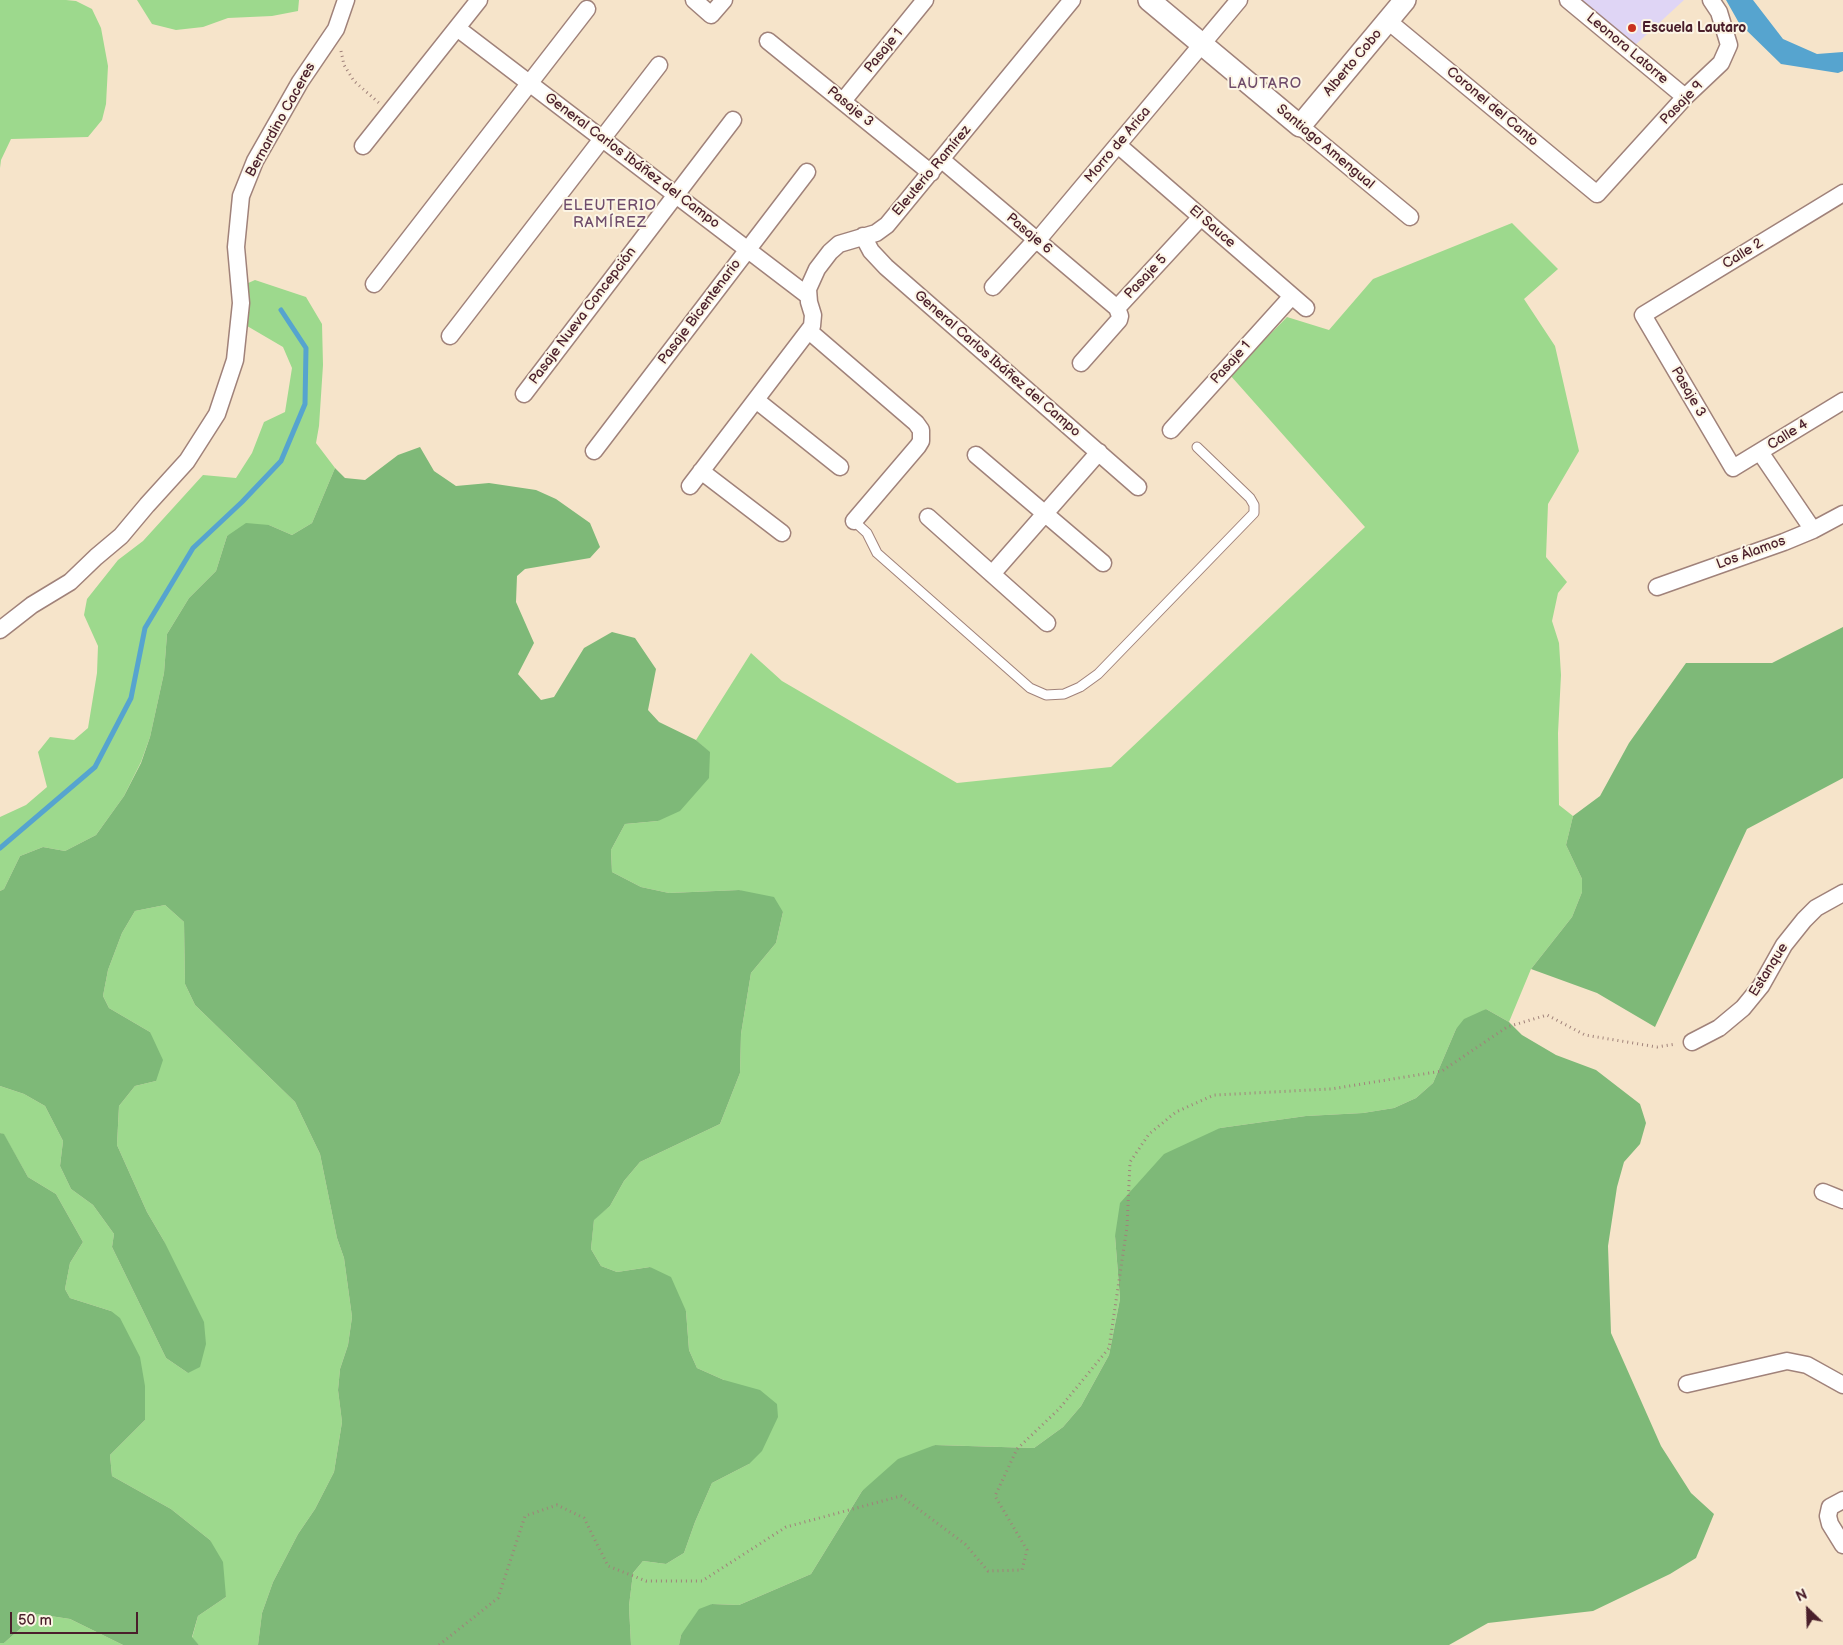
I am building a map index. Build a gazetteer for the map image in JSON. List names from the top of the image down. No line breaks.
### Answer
{"streets":{"street":["Leonora Latorre","Pasaje 1","Alberto Cobo","Pasaje 9","Pasaje 3","Coronel del Canto","Bernardino Caceres","Morro de Arica","Santiago Amengual","General Carlos Ibáñez del Campo","Eleuterio Ramírez","El Sauce","Pasaje 6","Calle 2","Pasaje 5","Pasaje Bicentenario","Pasaje Nueva Concepción","Calle 4","Los Álamos","Estanque"]},"crossings":[["Leonora Latorre","Pasaje 9"],["Pasaje 1","Pasaje 3"],["Pasaje 1","El Sauce"],["Alberto Cobo","Coronel del Canto"],["Alberto Cobo","Santiago Amengual"],["Pasaje 9","Coronel del Canto"],["Pasaje 3","Eleuterio Ramírez"],["Pasaje 3","Calle 2"],["Pasaje 3","Calle 4"],["Morro de Arica","Santiago Amengual"],["Morro de Arica","El Sauce"],["Morro de Arica","Pasaje 6"],["General Carlos Ibáñez del Campo","Eleuterio Ramírez"],["General Carlos Ibáñez del Campo","Pasaje Bicentenario"],["General Carlos Ibáñez del Campo","Pasaje Nueva Concepción"],["Eleuterio Ramírez","Pasaje 6"],["El Sauce","Pasaje 5"],["Pasaje 6","Pasaje 5"]],"districts":["LAUTARO","ELEUTERIO RAMÍREZ"],"places":["Escuela Lautaro"],"scale_bar":"50 m","north":"top left"}
